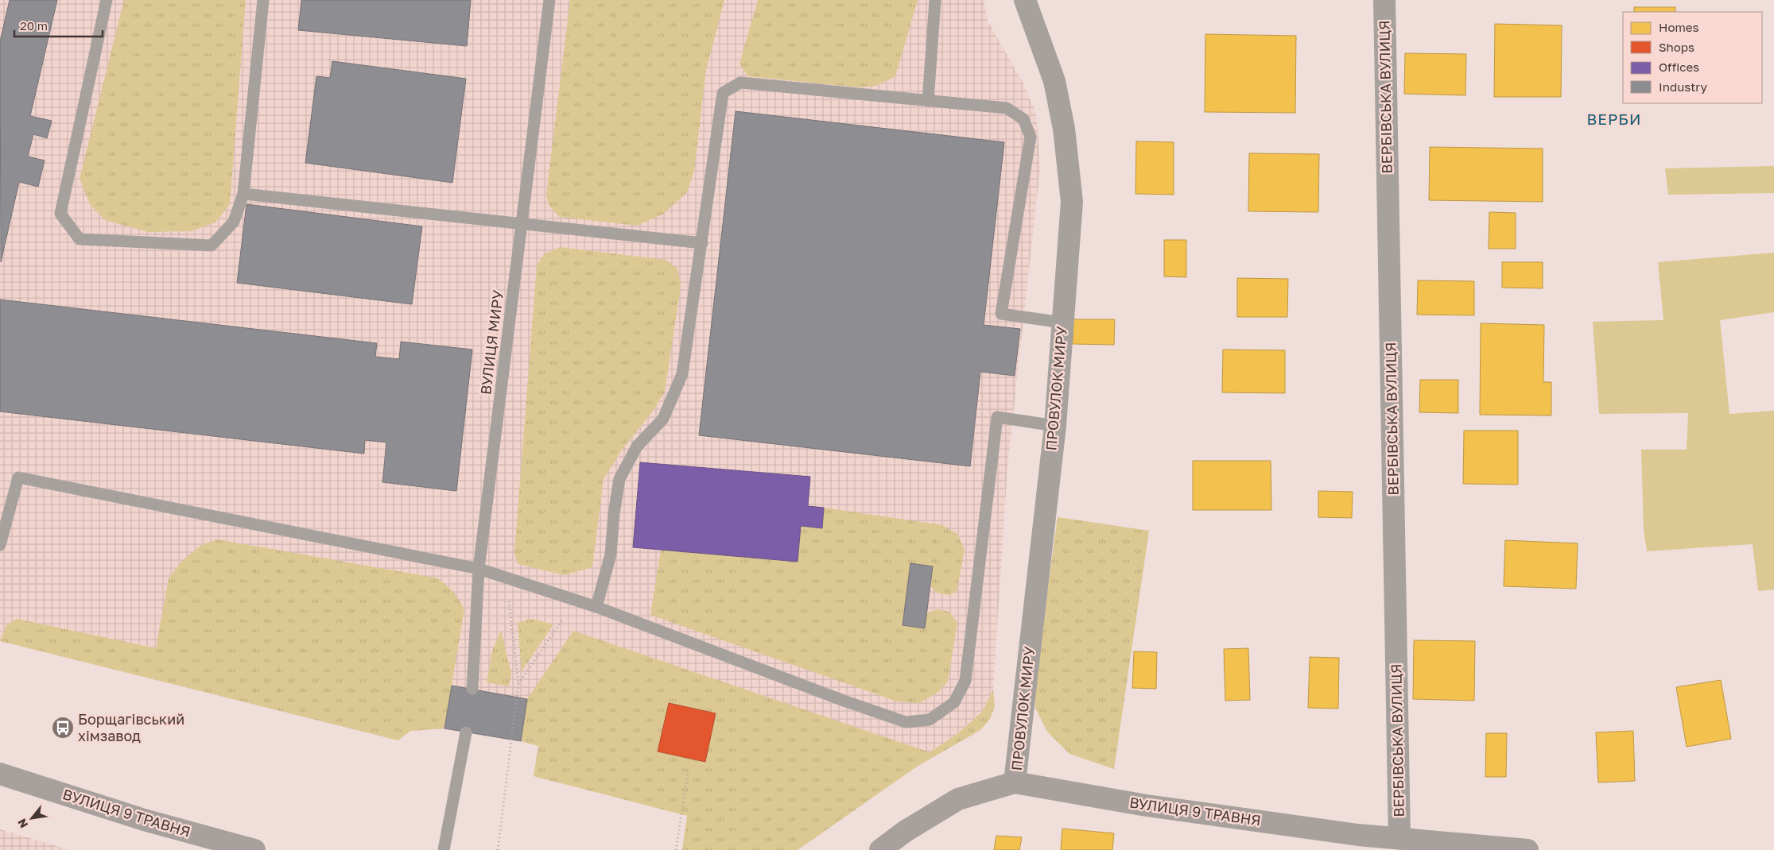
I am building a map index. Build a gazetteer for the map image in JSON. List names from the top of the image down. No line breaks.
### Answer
{"streets":{"main road":["ВУЛИЦЯ 9 ТРАВНЯ"],"street":["ВЕРБІВСЬКА ВУЛИЦЯ","ПРОВУЛОК МИРУ"],"lane":["ВУЛИЦЯ МИРУ"]},"crossings":[["ВЕРБІВСЬКА ВУЛИЦЯ","ВУЛИЦЯ 9 ТРАВНЯ"],["ПРОВУЛОК МИРУ","ВУЛИЦЯ 9 ТРАВНЯ"]],"districts":["ВЕРБИ"],"places":{"bus stop":["Борщагівський хімзавод"]},"legend":["Homes","Shops","Offices","Industry"],"scale_bar":"20 m","north":"bottom left"}
